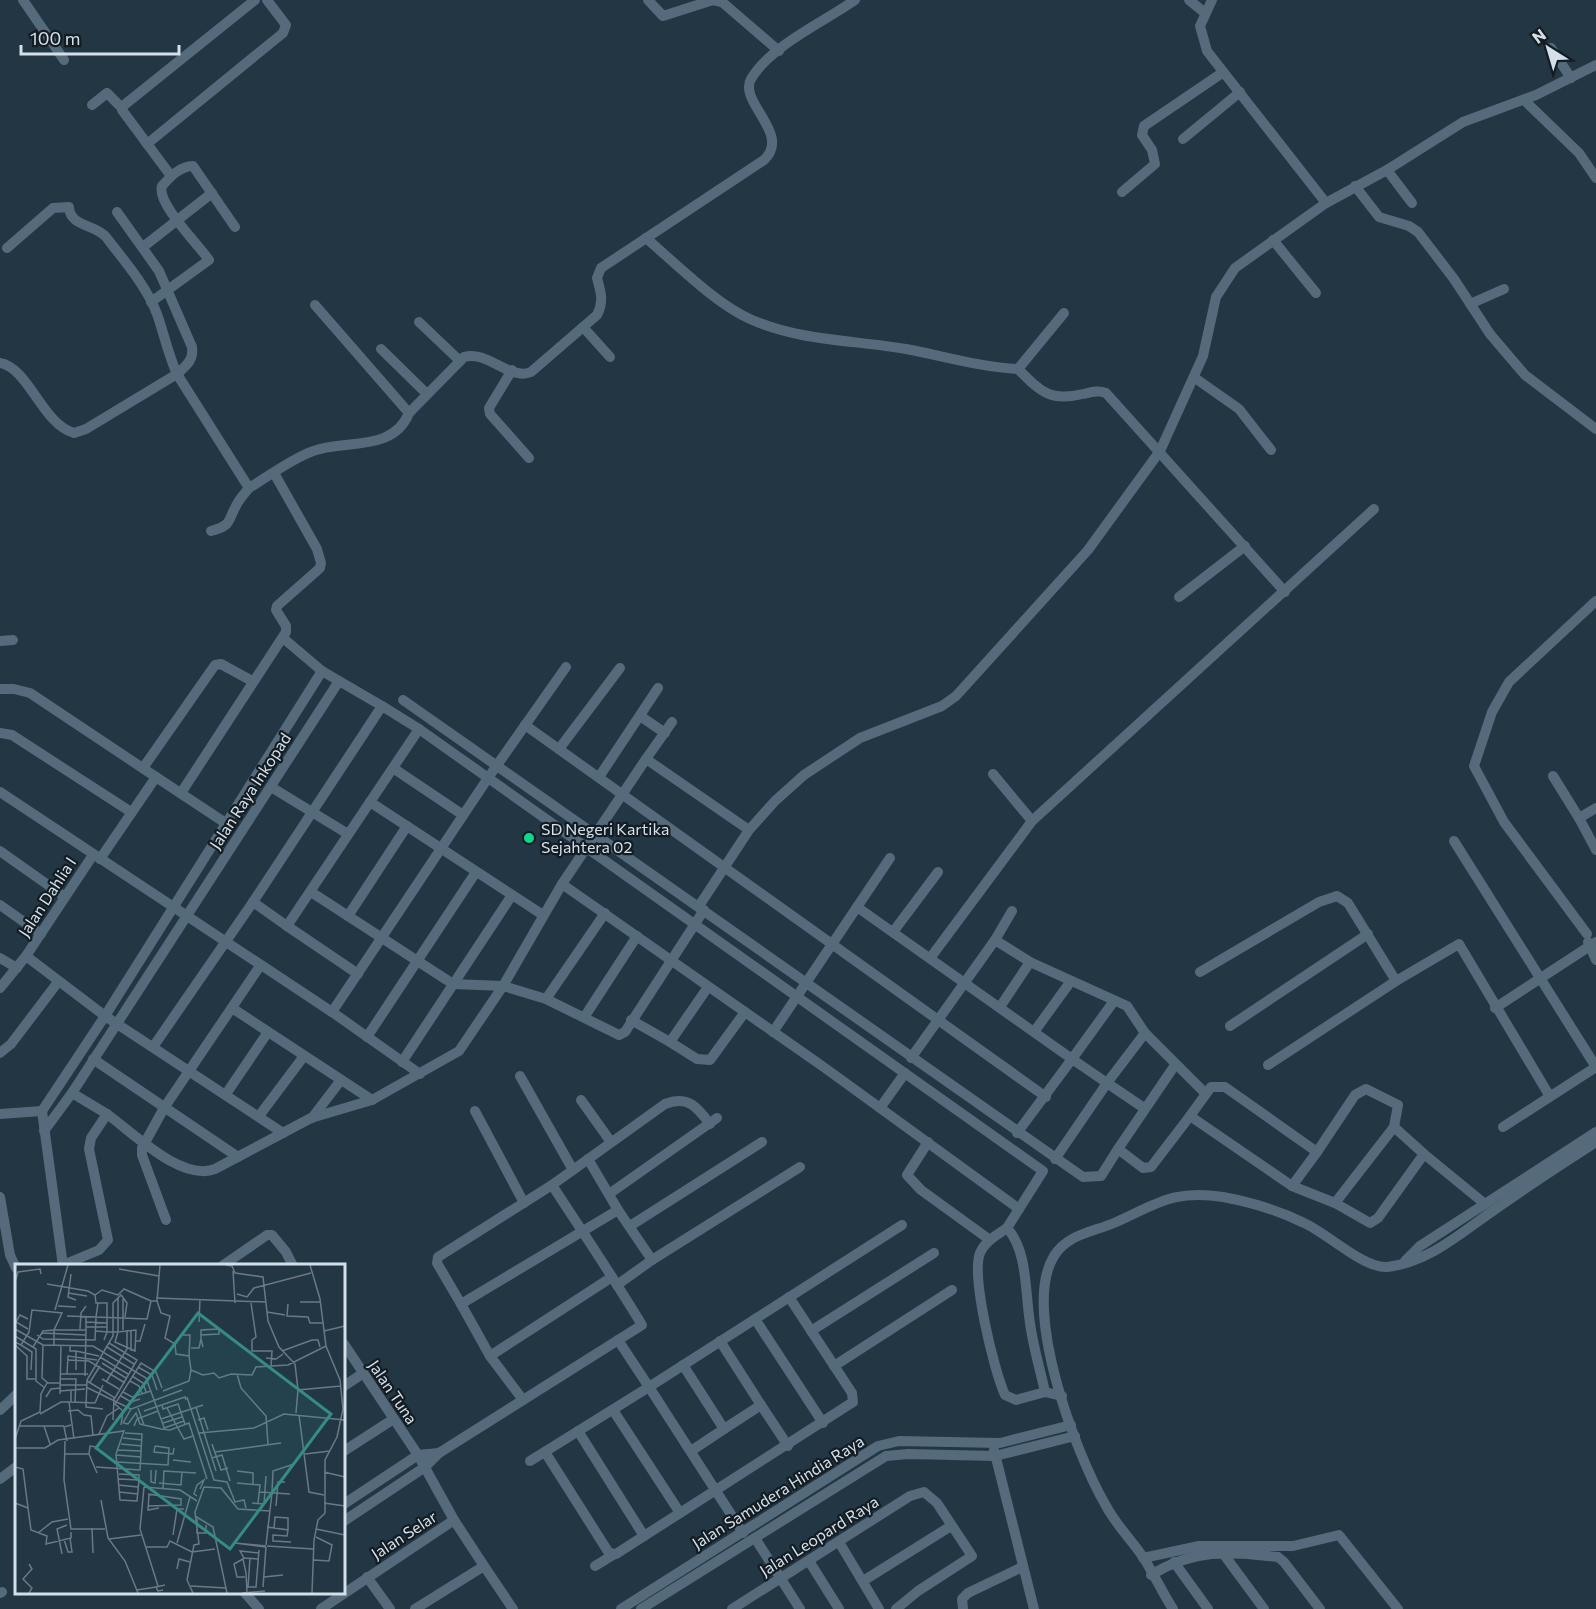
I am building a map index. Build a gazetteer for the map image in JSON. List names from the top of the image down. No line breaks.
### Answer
{"streets":{"street":["Jalan Raya Inkopad","Jalan Dahlia I","Jalan Tuna","Jalan Samudera Hindia Raya","Jalan Selar","Jalan Leopard Raya"]},"crossings":[["Jalan Tuna","Jalan Selar"]],"places":["SD Negeri Kartika Sejahtera 02"],"scale_bar":"100 m","north":"top left"}
